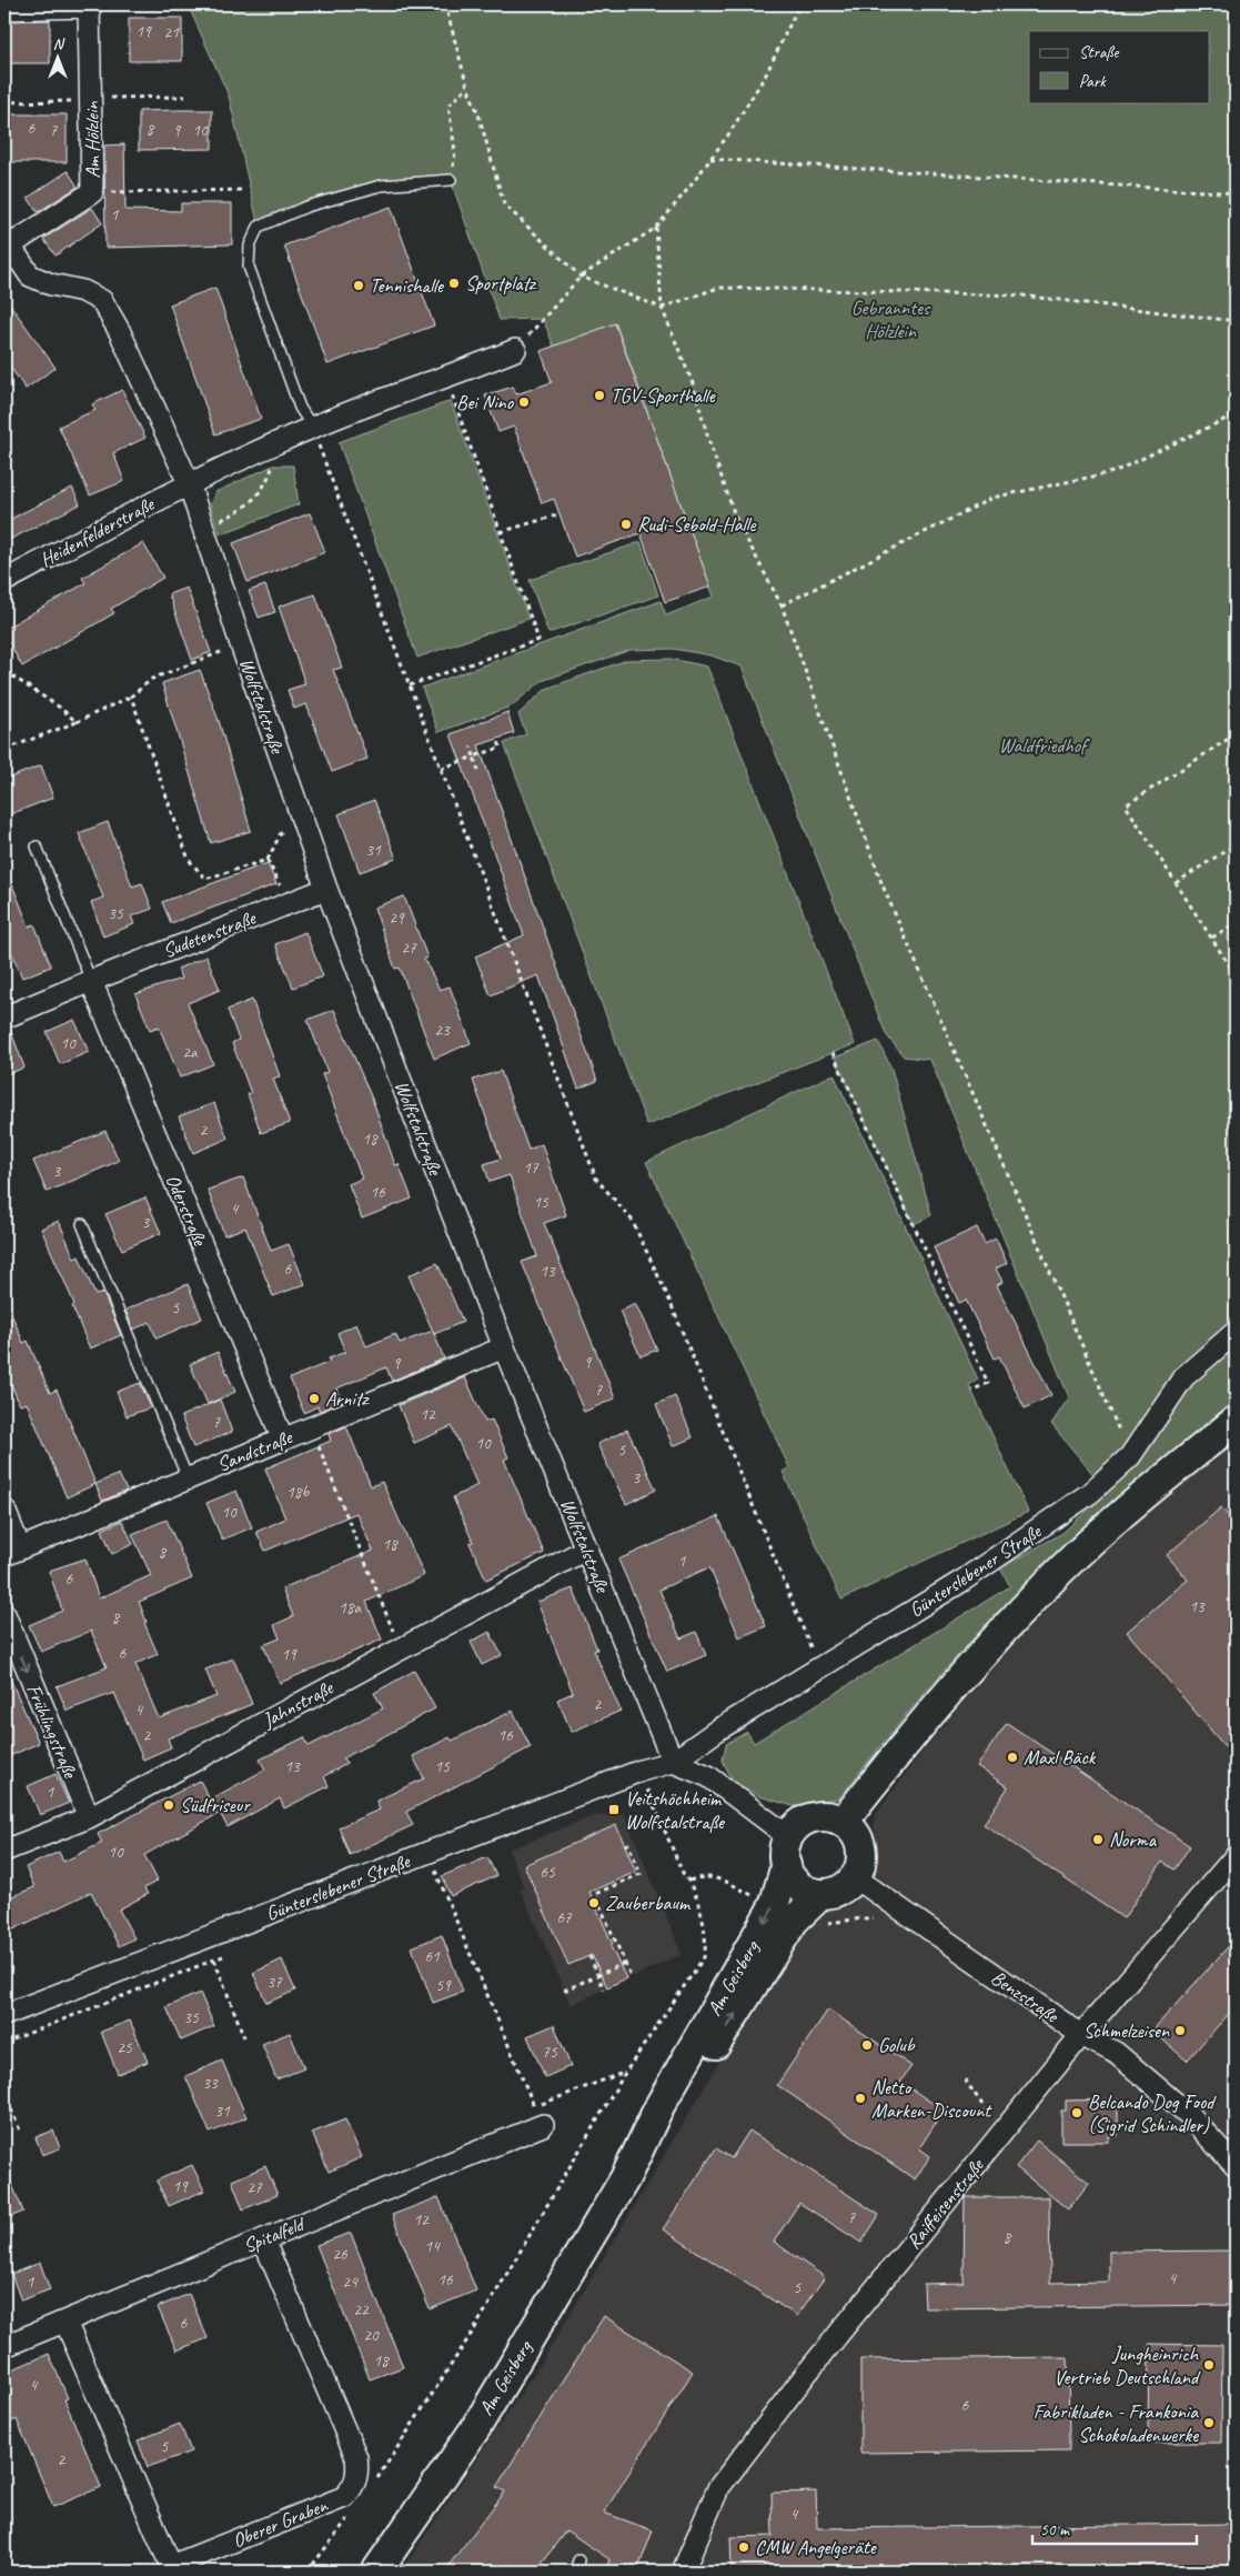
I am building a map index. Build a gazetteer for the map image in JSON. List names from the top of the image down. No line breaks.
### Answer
{"streets":{"street":["Am Hölzlein","Heidenfelderstraße","Wolfstalstraße","Sudetenstraße","Oderstraße","Sandstraße","Günterslebener Straße","Jahnstraße","Frühlingstraße","Am Geisberg","Benzstraße","Raiffeisenstraße","Spitalfeld","Oberer Graben"]},"crossings":[["Am Hölzlein","Wolfstalstraße"],["Heidenfelderstraße","Wolfstalstraße"],["Wolfstalstraße","Sudetenstraße"],["Wolfstalstraße","Sandstraße"],["Wolfstalstraße","Günterslebener Straße"],["Wolfstalstraße","Jahnstraße"],["Sudetenstraße","Oderstraße"],["Oderstraße","Sandstraße"],["Jahnstraße","Frühlingstraße"],["Am Geisberg","Benzstraße"],["Benzstraße","Raiffeisenstraße"],["Spitalfeld","Oberer Graben"]],"one_way":["Frühlingstraße"],"parks":["Gebranntes Hölzlein","Waldfriedhof"],"places":{"other":["Sportplatz","Tennishalle","TGV-Sporthalle","Bei Nino","Rudi-Sebold-Halle","Arnitz","Maxl Bäck","Südfriseur","Norma","Zauberbaum","Schmelzeisen","Golub","Netto Marken-Discount","Belcando Dog Food (Sigrid Schindler)","Jungheinrich Vertrieb Deutschland","Fabrikladen - Frankonia Schokoladenwerke","CMW Angelgeräte"],"transit":["Veitshöchheim Wolfstalstraße"]},"house_numbers":["19","21","6","8","7","9","10","1","31","35","29","27","23","10","2a","2","18","17","3","16","15","4","3","6","13","5","9","9","7","12","7","10","5","3","18b","10","18","8","1","6","13","18a","8","6","19","2","4","2","16","13","15","1","10","65","67","61","37","59","35","25","75","33","31","19","27","7","12","8","14","26","4","16","1","24","5","22","6","20","18","4","6","5","2","4"],"legend":["Straße","Park"],"scale_bar":"50 m","north":"top"}
